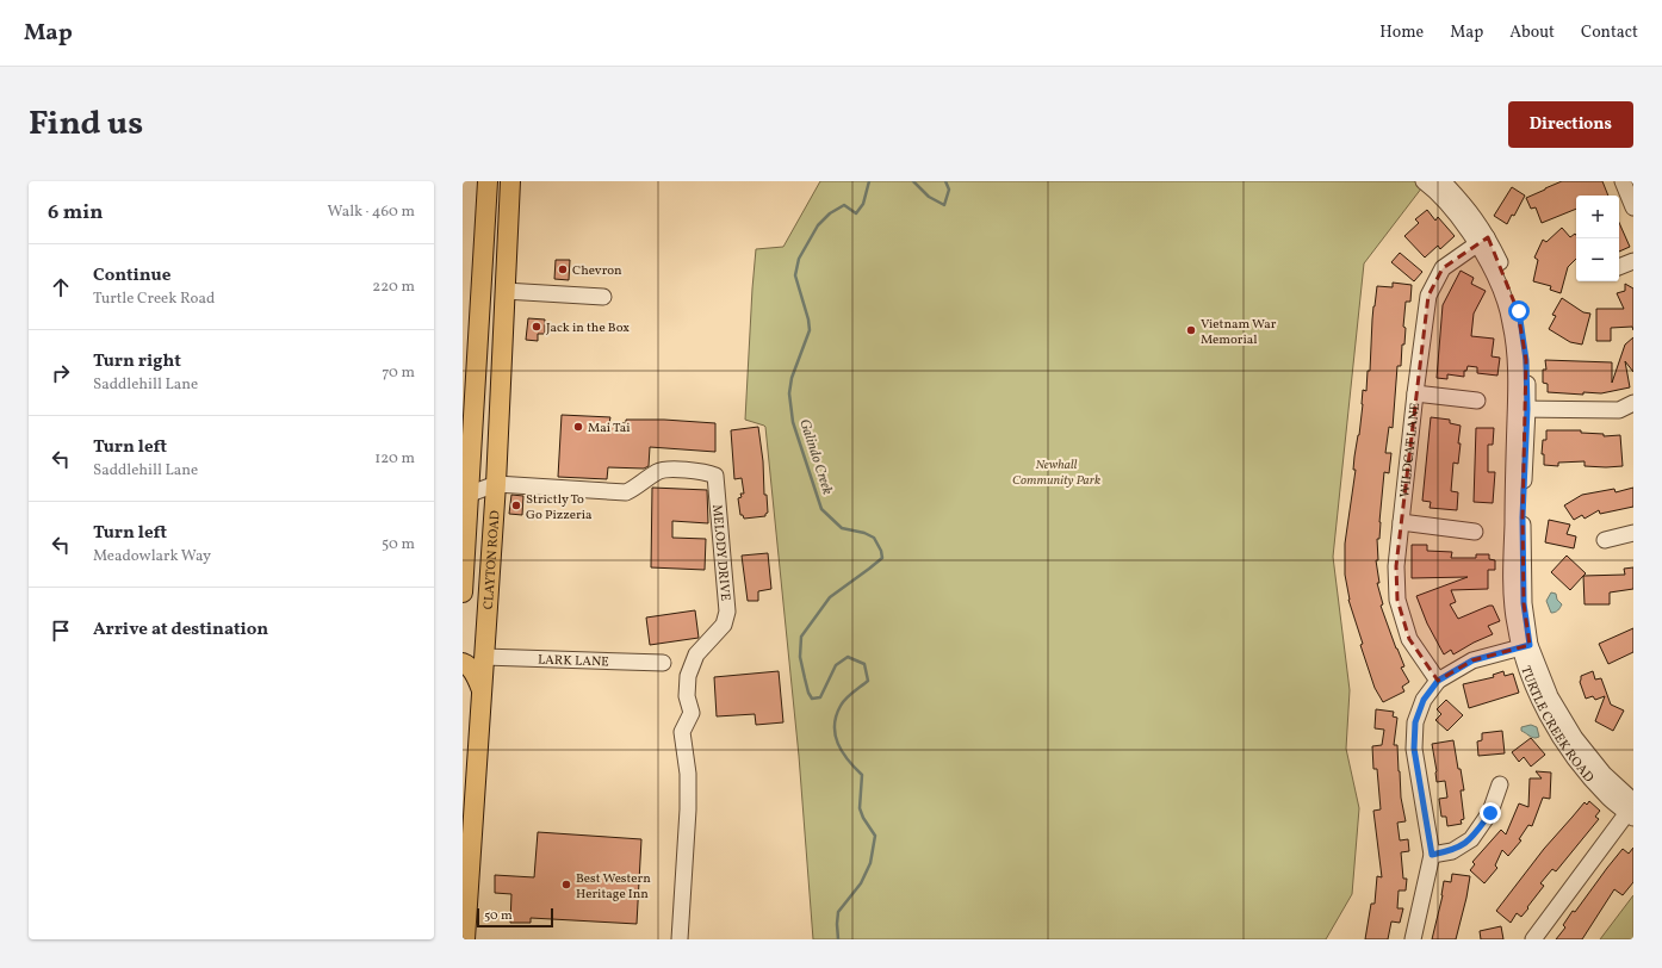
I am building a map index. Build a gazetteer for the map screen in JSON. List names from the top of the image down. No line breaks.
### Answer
{"streets":{"main road":["CLAYTON ROAD"],"street":["WILDCAT LANE","MELODY DRIVE","LARK LANE","TURTLE CREEK ROAD"]},"crossings":[["WILDCAT LANE","TURTLE CREEK ROAD"],["MELODY DRIVE","CLAYTON ROAD"],["CLAYTON ROAD","LARK LANE"]],"water":["Galindo Creek"],"parks":["Newhall Community Park"],"places":["Chevron","Jack in the Box","Vietnam War Memorial","Mai Tai","Strictly To Go Pizzeria","Best Western Heritage Inn"],"scale_bar":"50 m","page":{"header":"Map","nav":["Home","Map","About","Contact"],"title":"Find us","buttons":"Directions","heading":["6 min","Walk · 460 m"],"map_buttons":["+","−"],"list":[["Continue","Turtle Creek Road","220 m"],["Turn right","Saddlehill Lane","70 m"],["Turn left","Saddlehill Lane","120 m"],["Turn left","Meadowlark Way","50 m"],"Arrive at destination"],"scale":"50 m"}}
